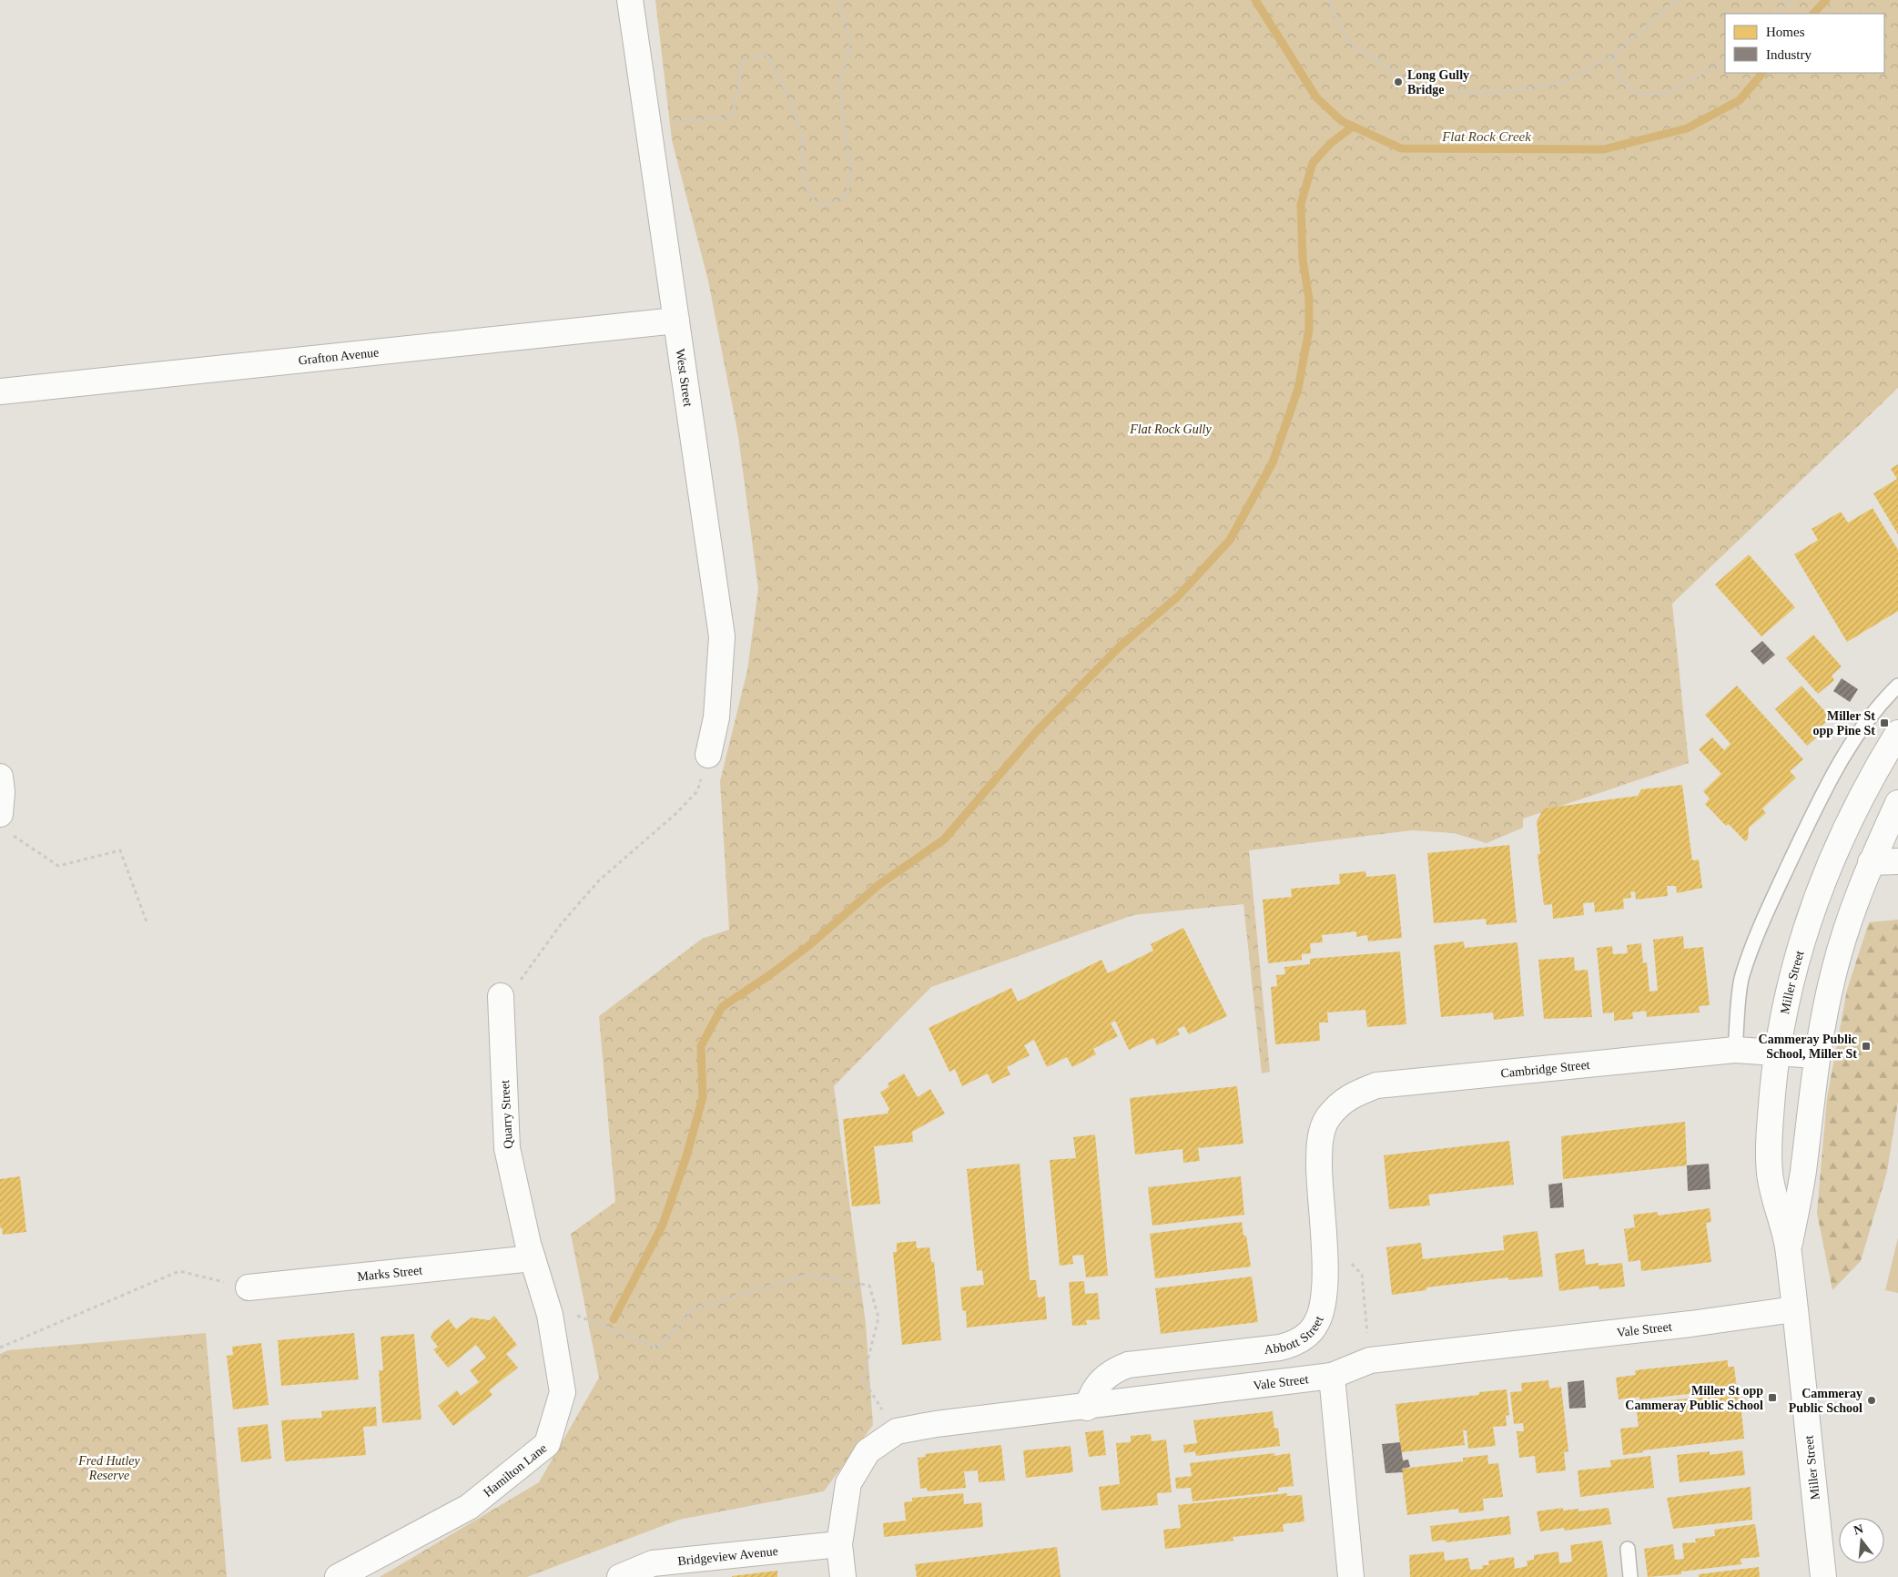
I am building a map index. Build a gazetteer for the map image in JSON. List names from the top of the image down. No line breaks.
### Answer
{"streets":{"street":["Grafton Avenue","West Street","Miller Street","Cambridge Street","Quarry Street","Marks Street","Vale Street","Abbott Street","Hamilton Lane","Bridgeview Avenue"]},"crossings":[["Grafton Avenue","West Street"],["Miller Street","Cambridge Street"],["Miller Street","Vale Street"],["Cambridge Street","Abbott Street"],["Quarry Street","Marks Street"],["Quarry Street","Hamilton Lane"],["Marks Street","Hamilton Lane"],["Vale Street","Abbott Street"],["Vale Street","Bridgeview Avenue"]],"water":["Flat Rock Creek"],"parks":["Flat Rock Gully","Fred Hutley Reserve"],"places":{"other":["Long Gully Bridge","Cammeray Public School"],"transit":["Miller St opp Pine St","Cammeray Public School, Miller St","Miller St opp Cammeray Public School"]},"legend":["Homes","Industry"],"north":"top"}
